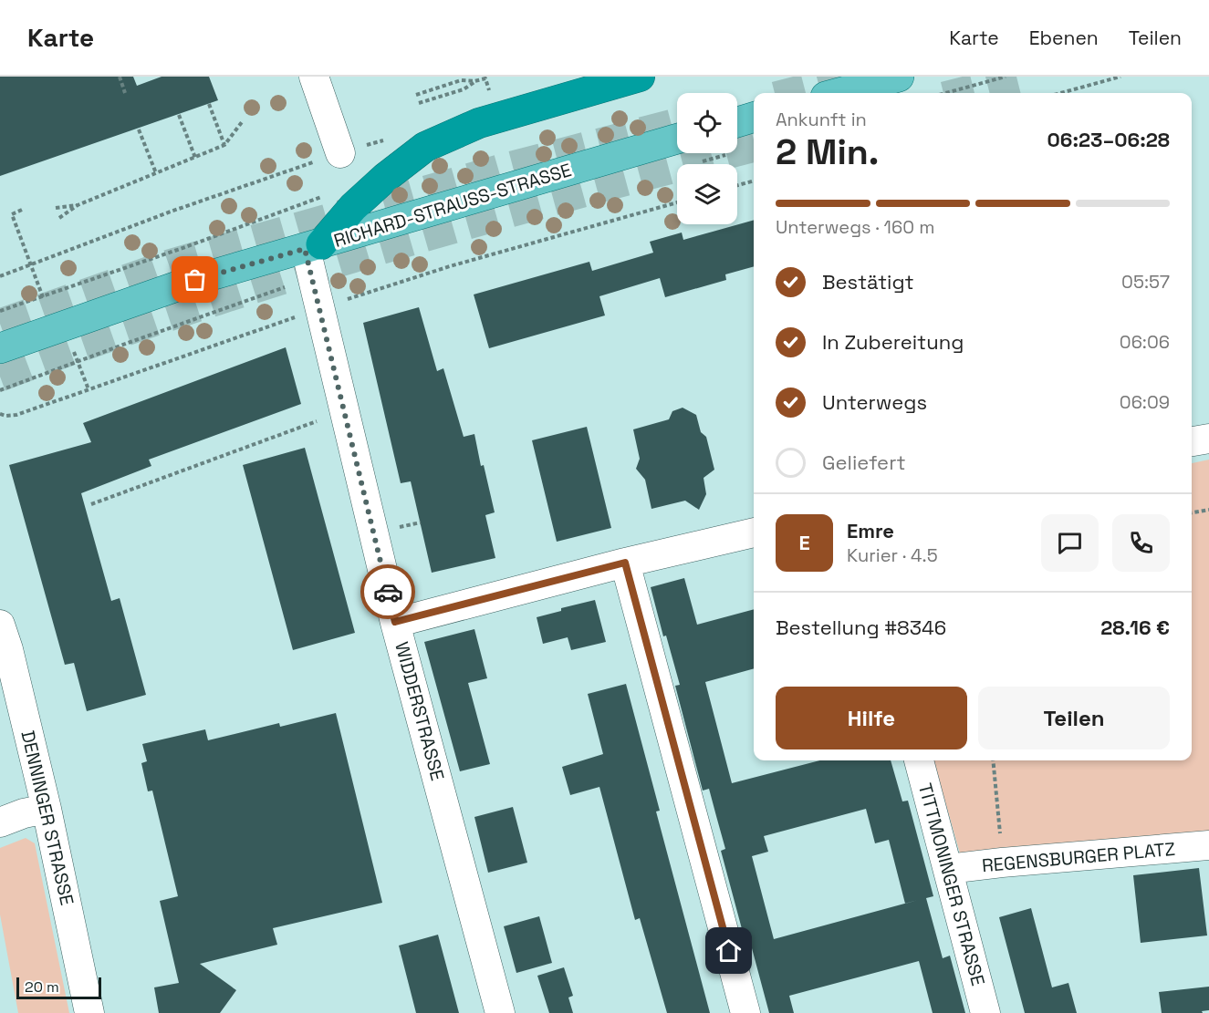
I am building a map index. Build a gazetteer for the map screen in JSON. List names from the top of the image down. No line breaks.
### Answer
{"streets":{"main road":["RICHARD-STRAUSS-STRASSE"],"street":["WIDDERSTRASSE","DENNINGER STRASSE","REGENSBURGER PLATZ","TITTMONINGER STRASSE"]},"crossings":[["RICHARD-STRAUSS-STRASSE","WIDDERSTRASSE"],["REGENSBURGER PLATZ","TITTMONINGER STRASSE"]],"scale_bar":"20 m","page":{"header":"Karte","nav":["Karte","Ebenen","Teilen"],"heading":["2 Min.","Ankunft in","06:23–06:28"],"panel":["Emre","Kurier · 4.5","Bestellung #8346","28.16 €"],"bar":"Unterwegs · 160 m","list":[["Bestätigt","05:57"],["In Zubereitung","06:06"],["Unterwegs","06:09"],"Geliefert"],"round":"E","buttons":["Hilfe","Teilen"],"scale":"20 m"}}
